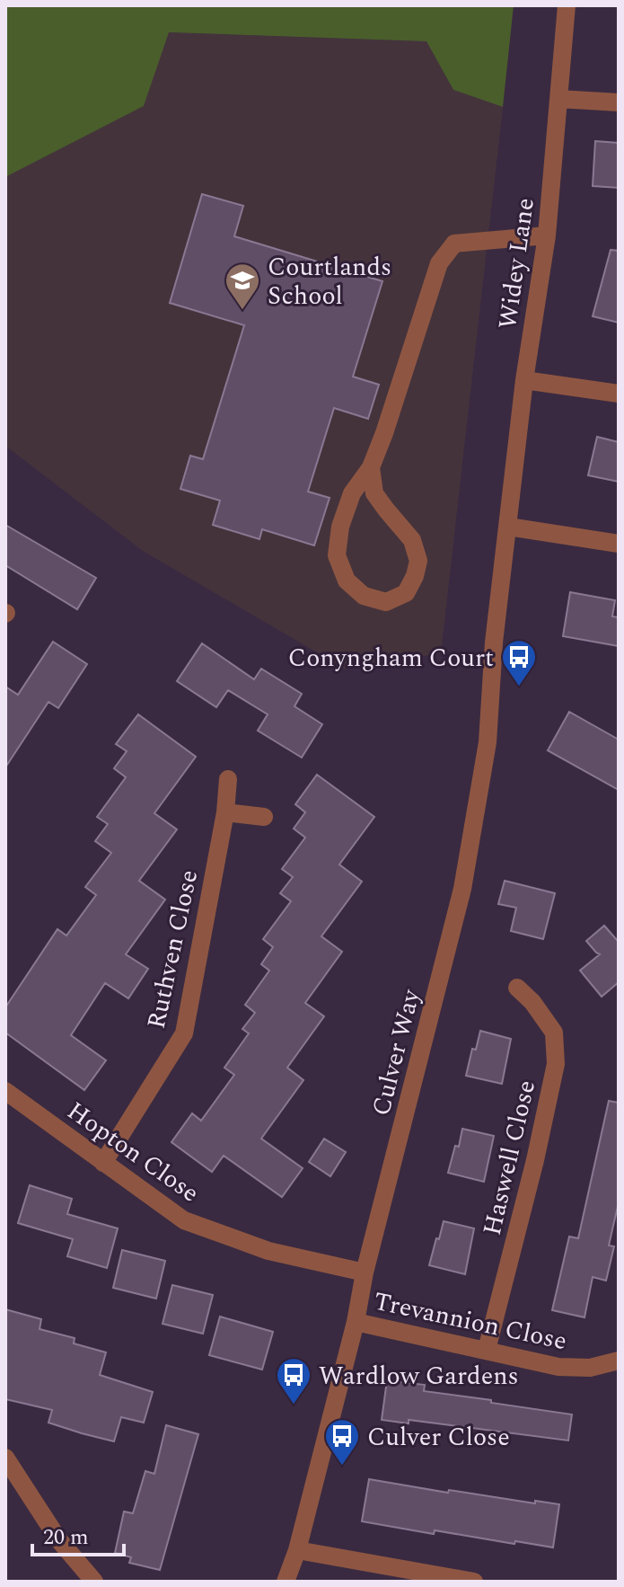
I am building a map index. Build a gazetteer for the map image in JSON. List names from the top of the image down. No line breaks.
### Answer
{"streets":{"street":["Widey Lane","Ruthven Close","Culver Way","Hopton Close","Haswell Close","Trevannion Close"]},"crossings":[["Widey Lane","Culver Way"],["Ruthven Close","Hopton Close"],["Culver Way","Hopton Close"],["Culver Way","Trevannion Close"],["Haswell Close","Trevannion Close"]],"places":{"school or university":["Courtlands School"],"bus stop":["Conyngham Court","Wardlow Gardens","Culver Close"]},"scale_bar":"20 m"}
